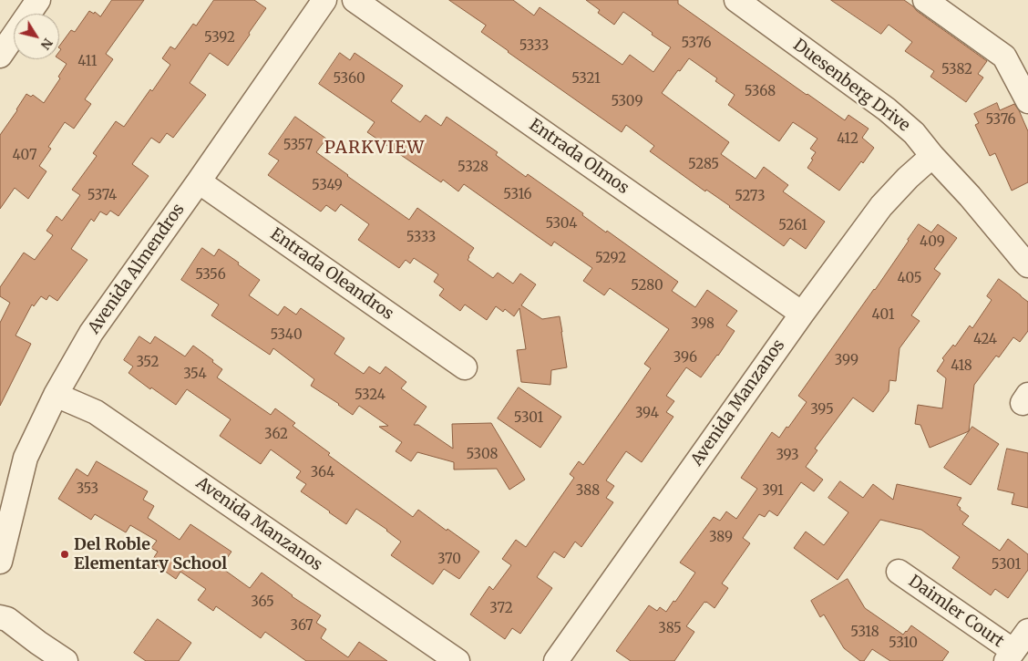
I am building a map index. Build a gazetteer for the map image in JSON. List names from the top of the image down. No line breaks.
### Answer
{"streets":{"street":["Duesenberg Drive","Entrada Olmos","Avenida Almendros","Entrada Oleandros","Avenida Manzanos","Daimler Court"]},"crossings":[["Duesenberg Drive","Avenida Manzanos"],["Entrada Olmos","Avenida Manzanos"],["Avenida Almendros","Entrada Oleandros"],["Avenida Almendros","Avenida Manzanos"]],"districts":["PARKVIEW"],"places":["Del Roble Elementary School"],"house_numbers":["5392","5376","5333","411","5382","5360","5321","5368","5309","5376","412","5357","407","5285","5328","5349","5316","5374","5273","5304","5261","5333","409","5292","5356","405","5280","401","398","5340","424","396","399","352","418","354","5324","395","394","5301","362","5308","393","364","353","388","391","389","370","5301","365","372","367","385","5318","5310"],"north":"bottom right"}
